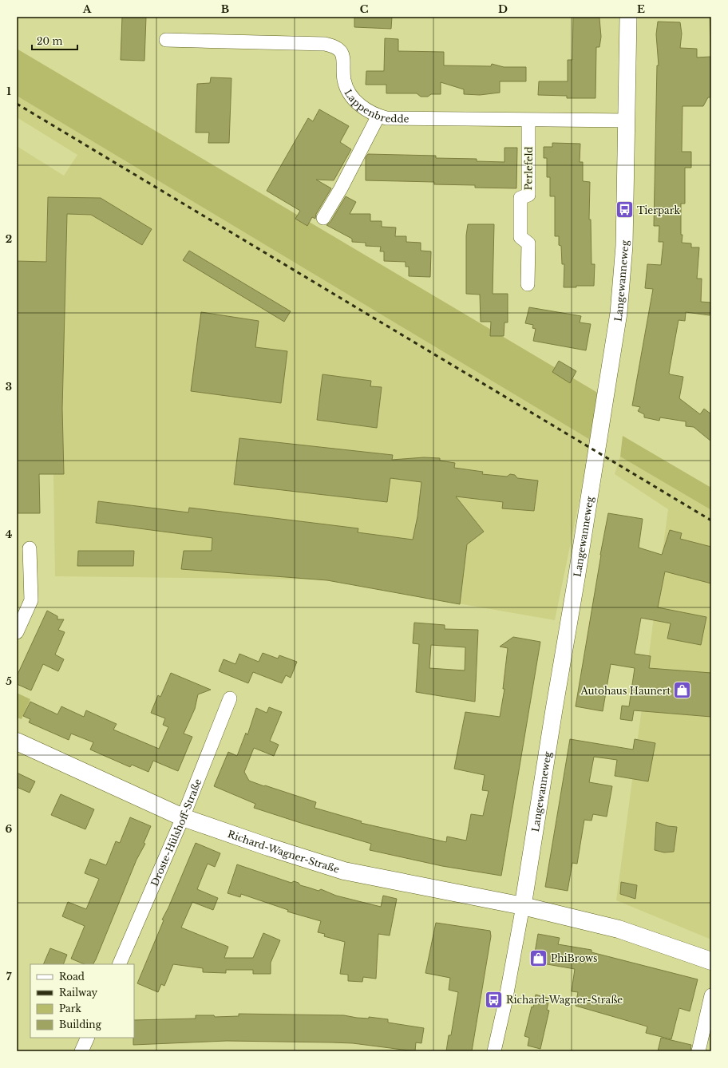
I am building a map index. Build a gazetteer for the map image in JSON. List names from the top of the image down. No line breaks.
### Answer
{"streets":{"main road":["Richard-Wagner-Straße"],"street":["Lappenbredde","Perlefeld","Langewanneweg","Droste-Hülshoff-Straße"]},"crossings":[["Lappenbredde","Perlefeld"],["Lappenbredde","Langewanneweg"],["Langewanneweg","Richard-Wagner-Straße"],["Droste-Hülshoff-Straße","Richard-Wagner-Straße"]],"places":{"bus stop":["Tierpark","Richard-Wagner-Straße"],"shop":["Autohaus Haunert","PhiBrows"]},"legend":["Road","Railway","Park","Building"],"scale_bar":"20 m","grid":{"columns":["A","B","C","D","E"],"rows":["1","2","3","4","5","6","7"]}}
